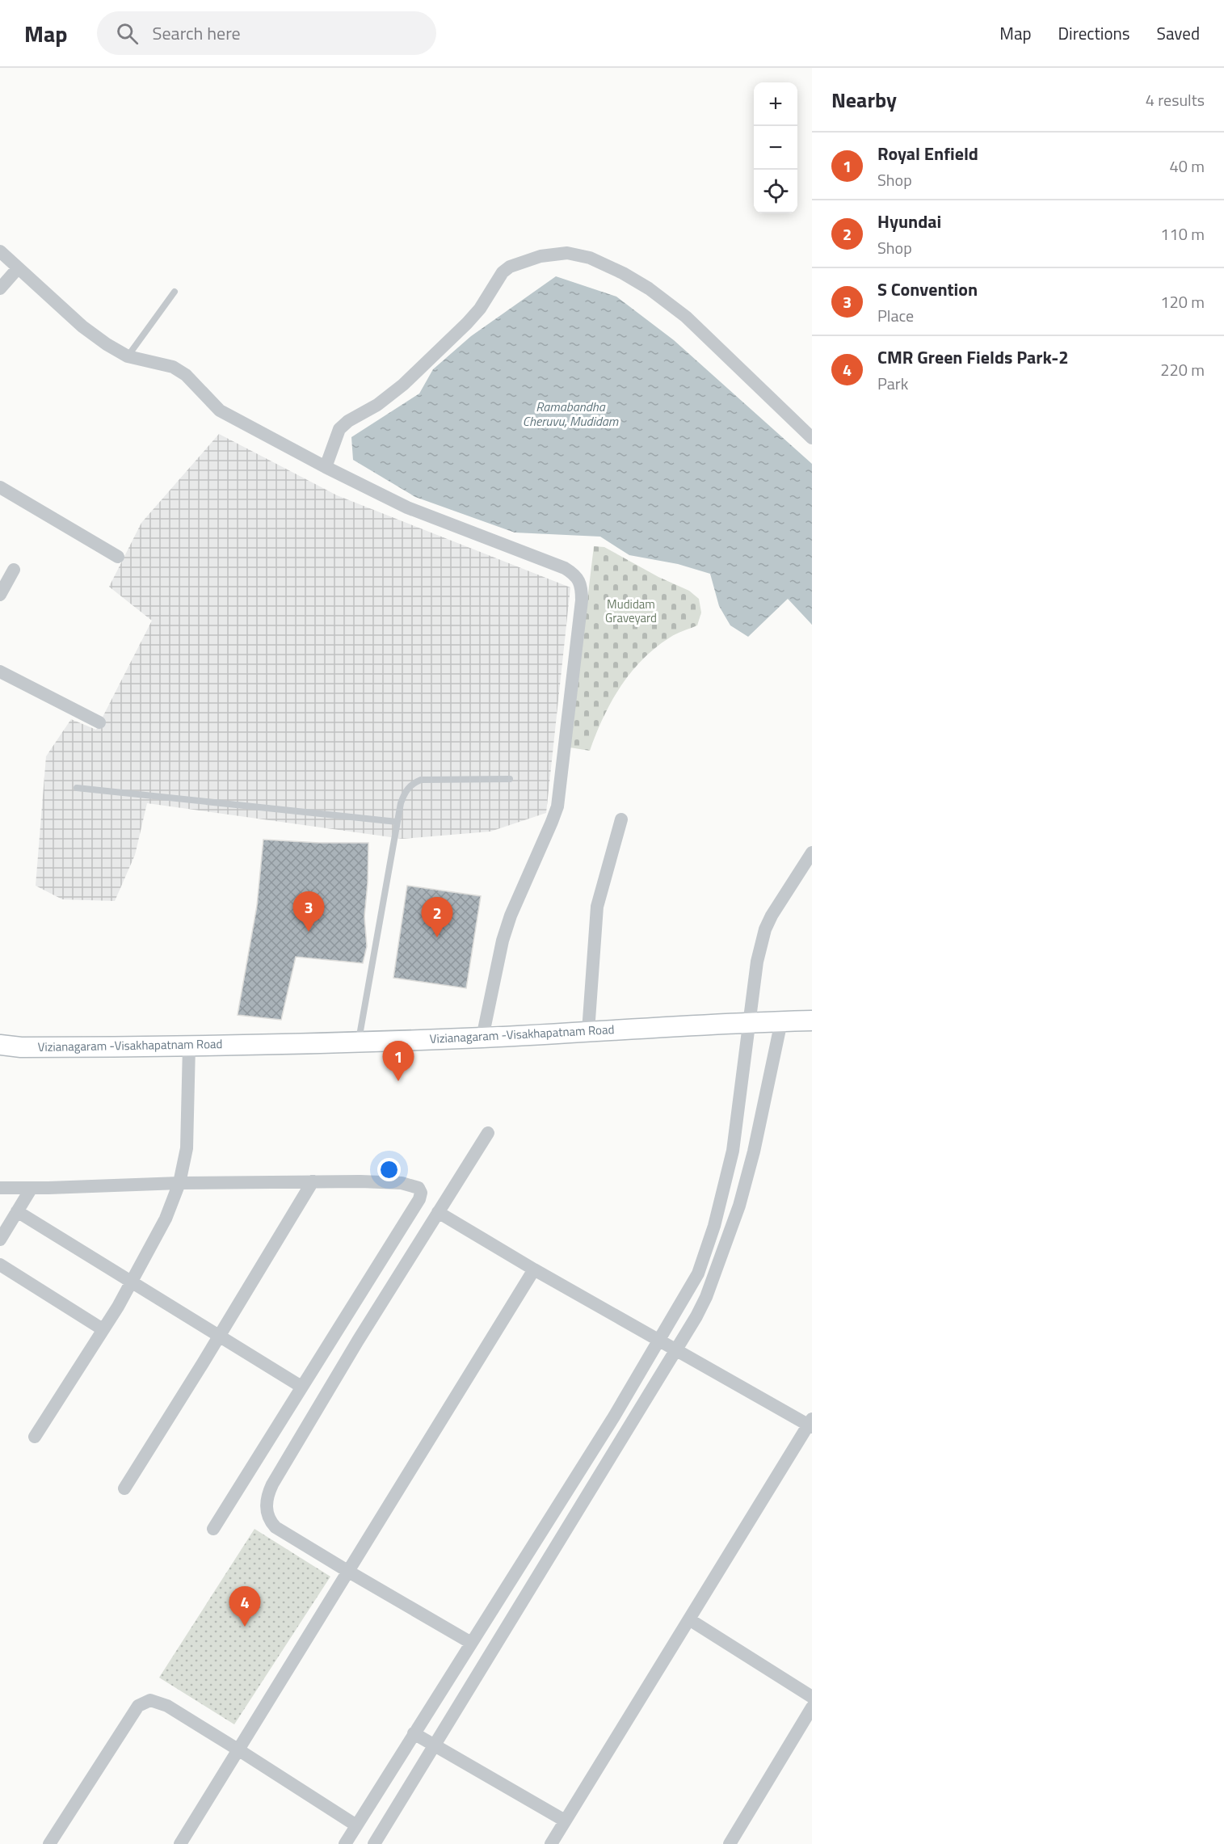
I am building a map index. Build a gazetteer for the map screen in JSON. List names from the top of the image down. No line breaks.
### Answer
{"streets":{"main road":["Vizianagaram -Visakhapatnam Road"]},"water":["Ramabandha Cheruvu, Mudidam"],"parks":["Mudidam Graveyard"],"page":{"header":"Map","search":"Search here","nav":["Map","Directions","Saved"],"heading":["Nearby","4 results"],"map_buttons":["+","−"],"list":[{"mark":"1","name":"Royal Enfield","note":"Shop","value":"40 m"},{"mark":"2","name":"Hyundai","note":"Shop","value":"110 m"},{"mark":"3","name":"S Convention","note":"Place","value":"120 m"},{"mark":"4","name":"CMR Green Fields Park-2","note":"Park","value":"220 m"}],"pins":["3","2","1","4"]}}
